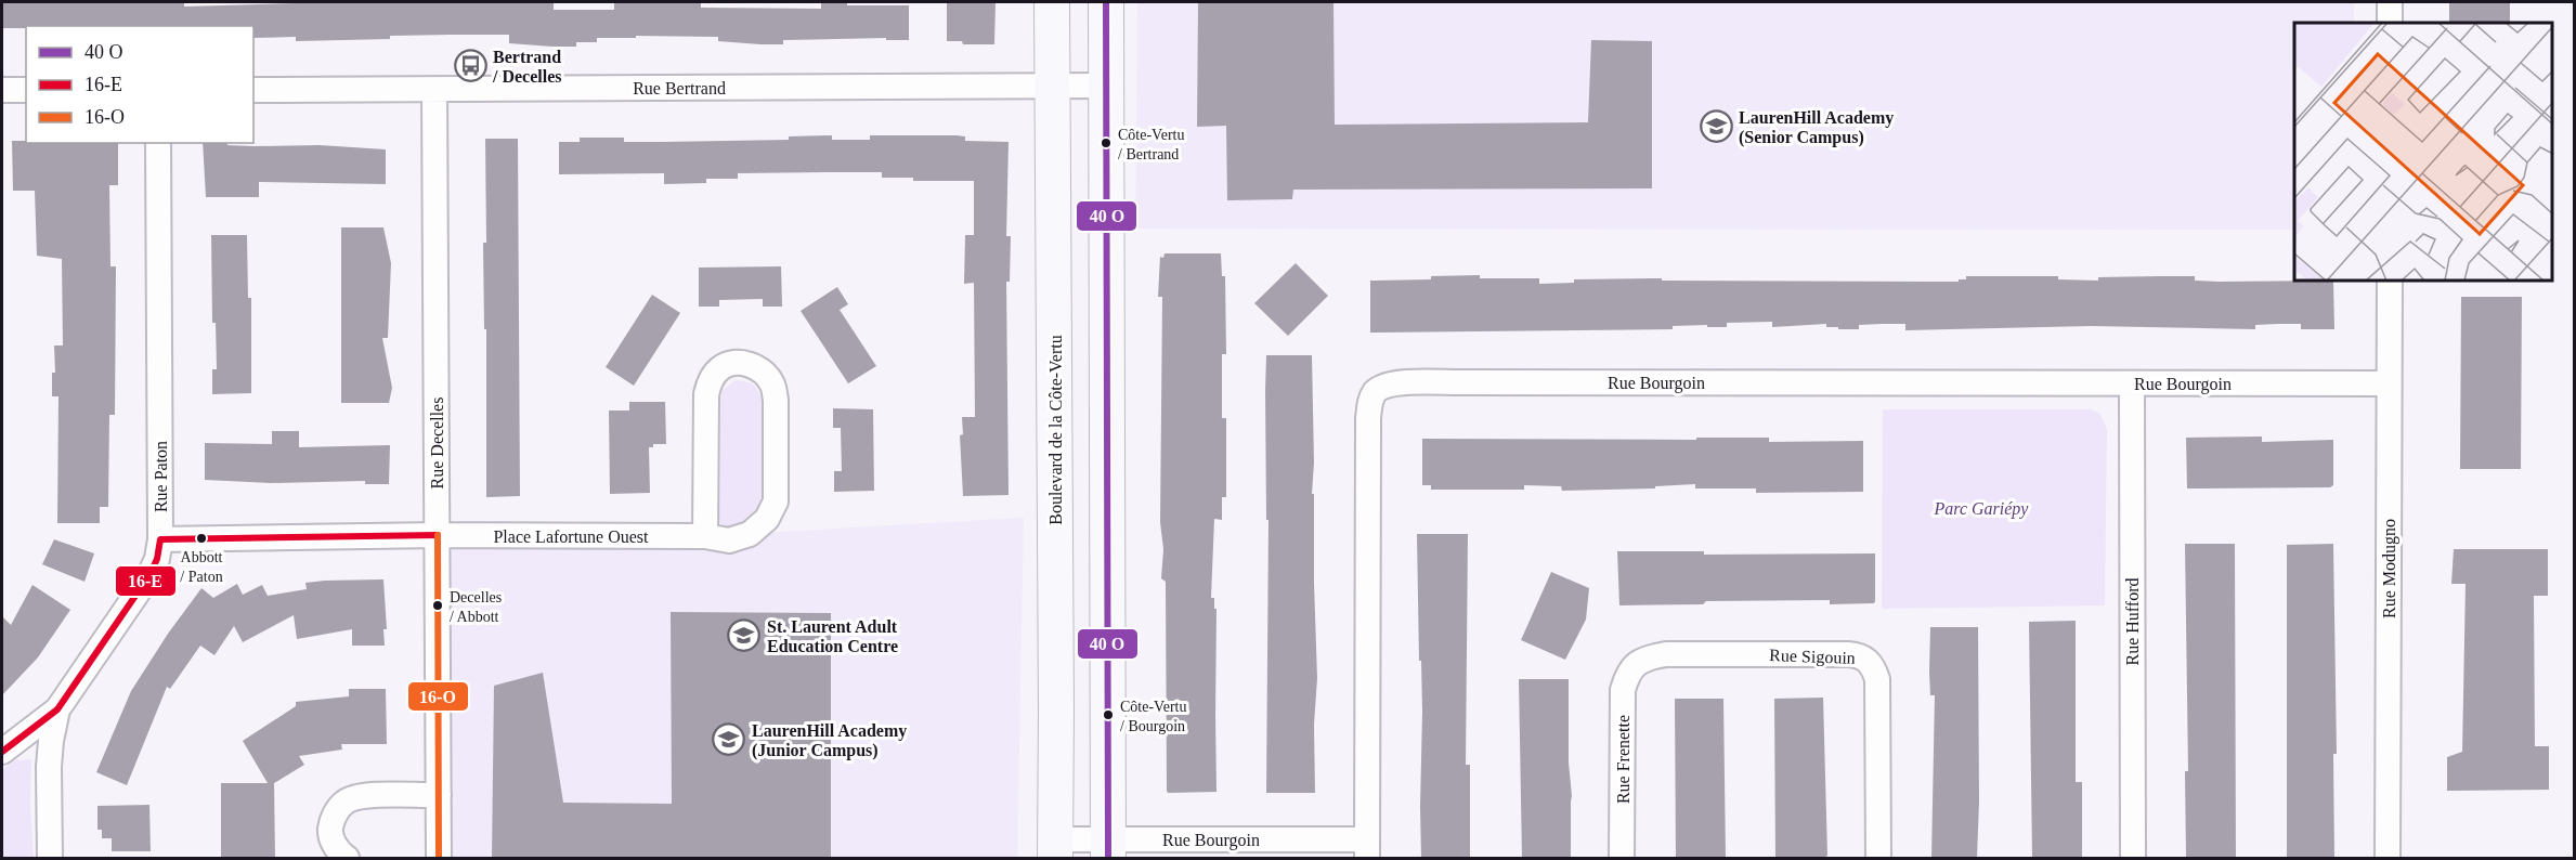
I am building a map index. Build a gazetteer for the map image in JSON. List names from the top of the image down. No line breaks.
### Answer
{"streets":{"main road":["Boulevard de la Côte-Vertu"],"street":["Rue Bertrand","Rue Bourgoin","Rue Decelles","Rue Paton","Place Lafortune Ouest","Rue Modugno","Rue Hufford","Rue Sigouin","Rue Frenette"]},"crossings":[["Rue Bertrand","Boulevard de la Côte-Vertu"],["Rue Bertrand","Rue Decelles"],["Rue Bourgoin","Boulevard de la Côte-Vertu"],["Rue Bourgoin","Rue Modugno"],["Rue Bourgoin","Rue Hufford"],["Rue Decelles","Place Lafortune Ouest"],["Rue Paton","Place Lafortune Ouest"],["Rue Sigouin","Rue Frenette"]],"parks":["Parc Gariépy"],"places":{"bus stop":["Bertrand / Decelles"],"school or university":["LaurenHill Academy (Senior Campus)","St. Laurent Adult Education Centre","LaurenHill Academy (Junior Campus)"],"other":["Côte-Vertu / Bertrand","Abbott / Paton","Decelles / Abbott","Côte-Vertu / Bourgoin"]},"lines":["transit line 16-E","transit line 16-O"],"legend":["40 O","16-E","16-O"]}
